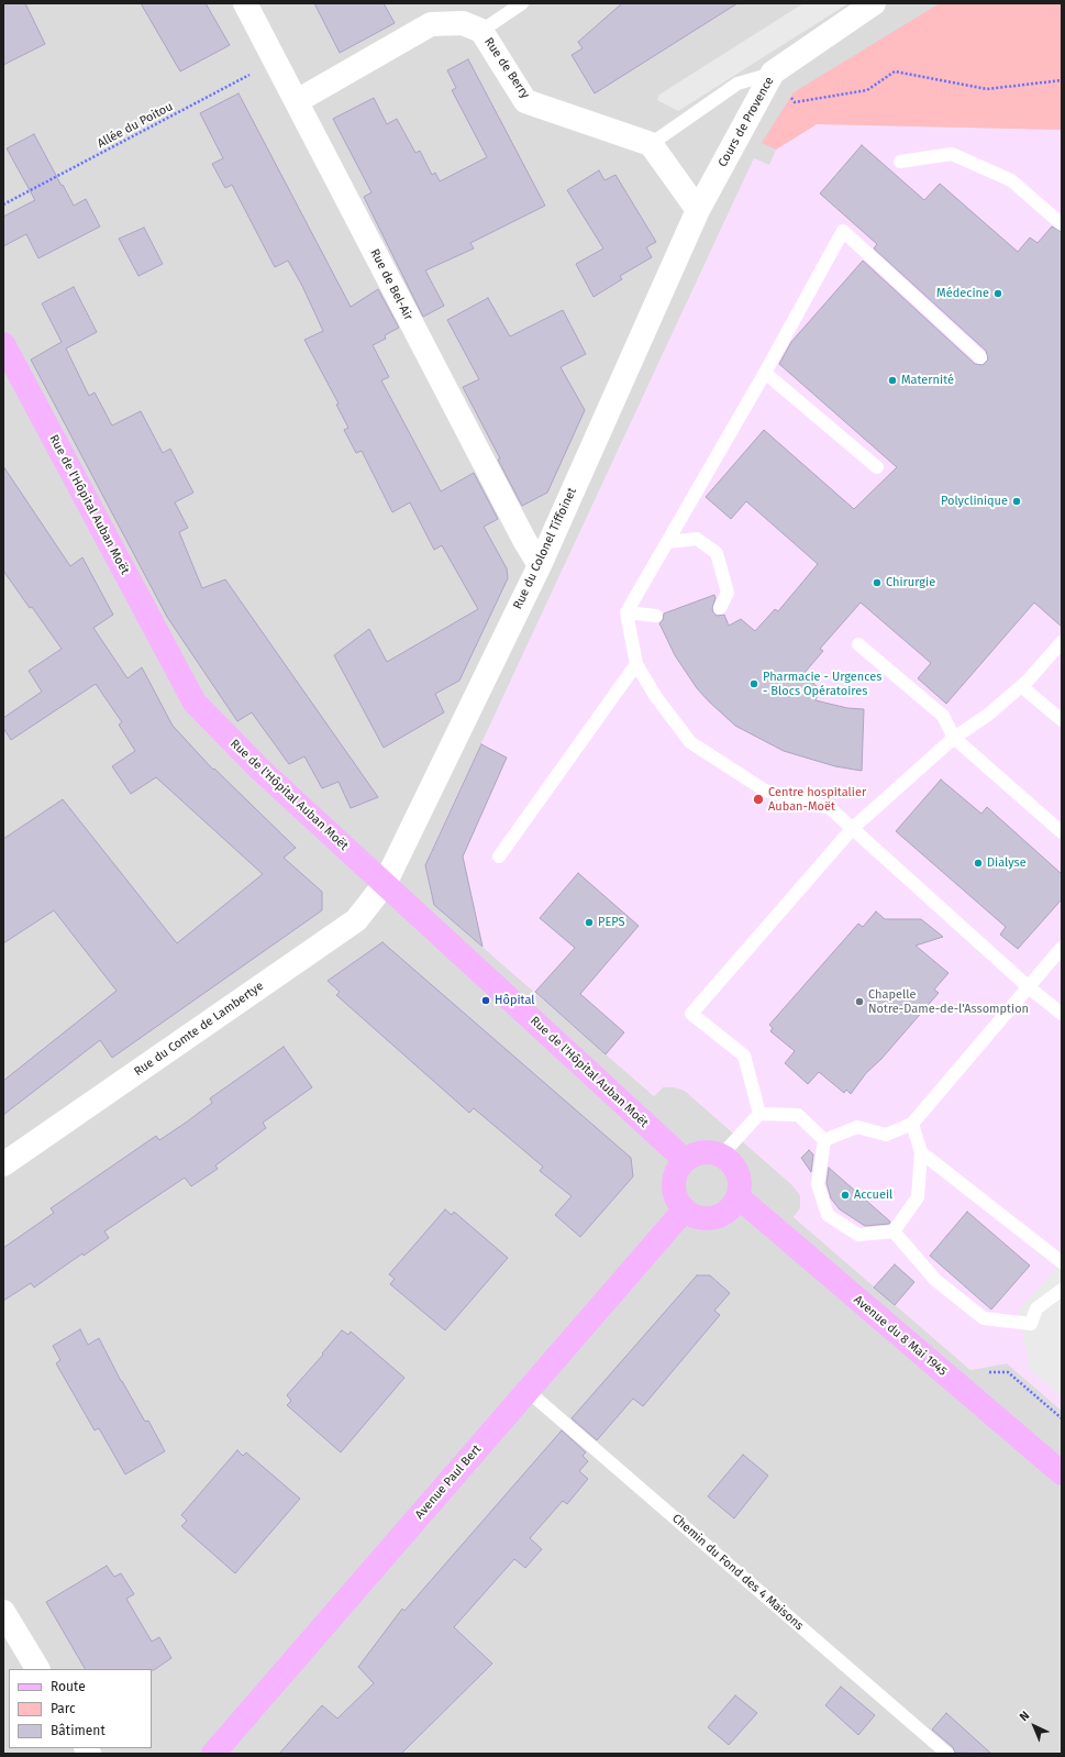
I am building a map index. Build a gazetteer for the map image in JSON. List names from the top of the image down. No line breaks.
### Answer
{"streets":{"main road":["Rue de l'Hôpital Auban Moët","Avenue du 8 Mai 1945","Avenue Paul Bert"],"street":["Rue de Berry","Cours de Provence","Rue de Bel-Air","Rue du Colonel Tiffoinet","Rue du Comte de Lambertye"],"lane":["Chemin du Fond des 4 Maisons"],"path":["Allée du Poitou"]},"crossings":[["Rue de Berry","Rue de Bel-Air"],["Cours de Provence","Rue du Colonel Tiffoinet"],["Allée du Poitou","Rue de Bel-Air"],["Rue de Bel-Air","Rue du Colonel Tiffoinet"],["Rue de l'Hôpital Auban Moët","Rue du Colonel Tiffoinet"],["Rue de l'Hôpital Auban Moët","Rue du Comte de Lambertye"],["Rue de l'Hôpital Auban Moët","Avenue du 8 Mai 1945"],["Rue de l'Hôpital Auban Moët","Avenue Paul Bert"],["Rue du Colonel Tiffoinet","Rue du Comte de Lambertye"],["Avenue du 8 Mai 1945","Avenue Paul Bert"],["Avenue Paul Bert","Chemin du Fond des 4 Maisons"]],"places":["Médecine","Maternité","Polyclinique","Chirurgie","Pharmacie - Urgences - Blocs Opératoires","Centre hospitalier Auban-Moët","Dialyse","PEPS","Hôpital","Chapelle Notre-Dame-de-l'Assomption","Accueil"],"legend":["Route","Parc","Bâtiment"],"north":"top left"}
